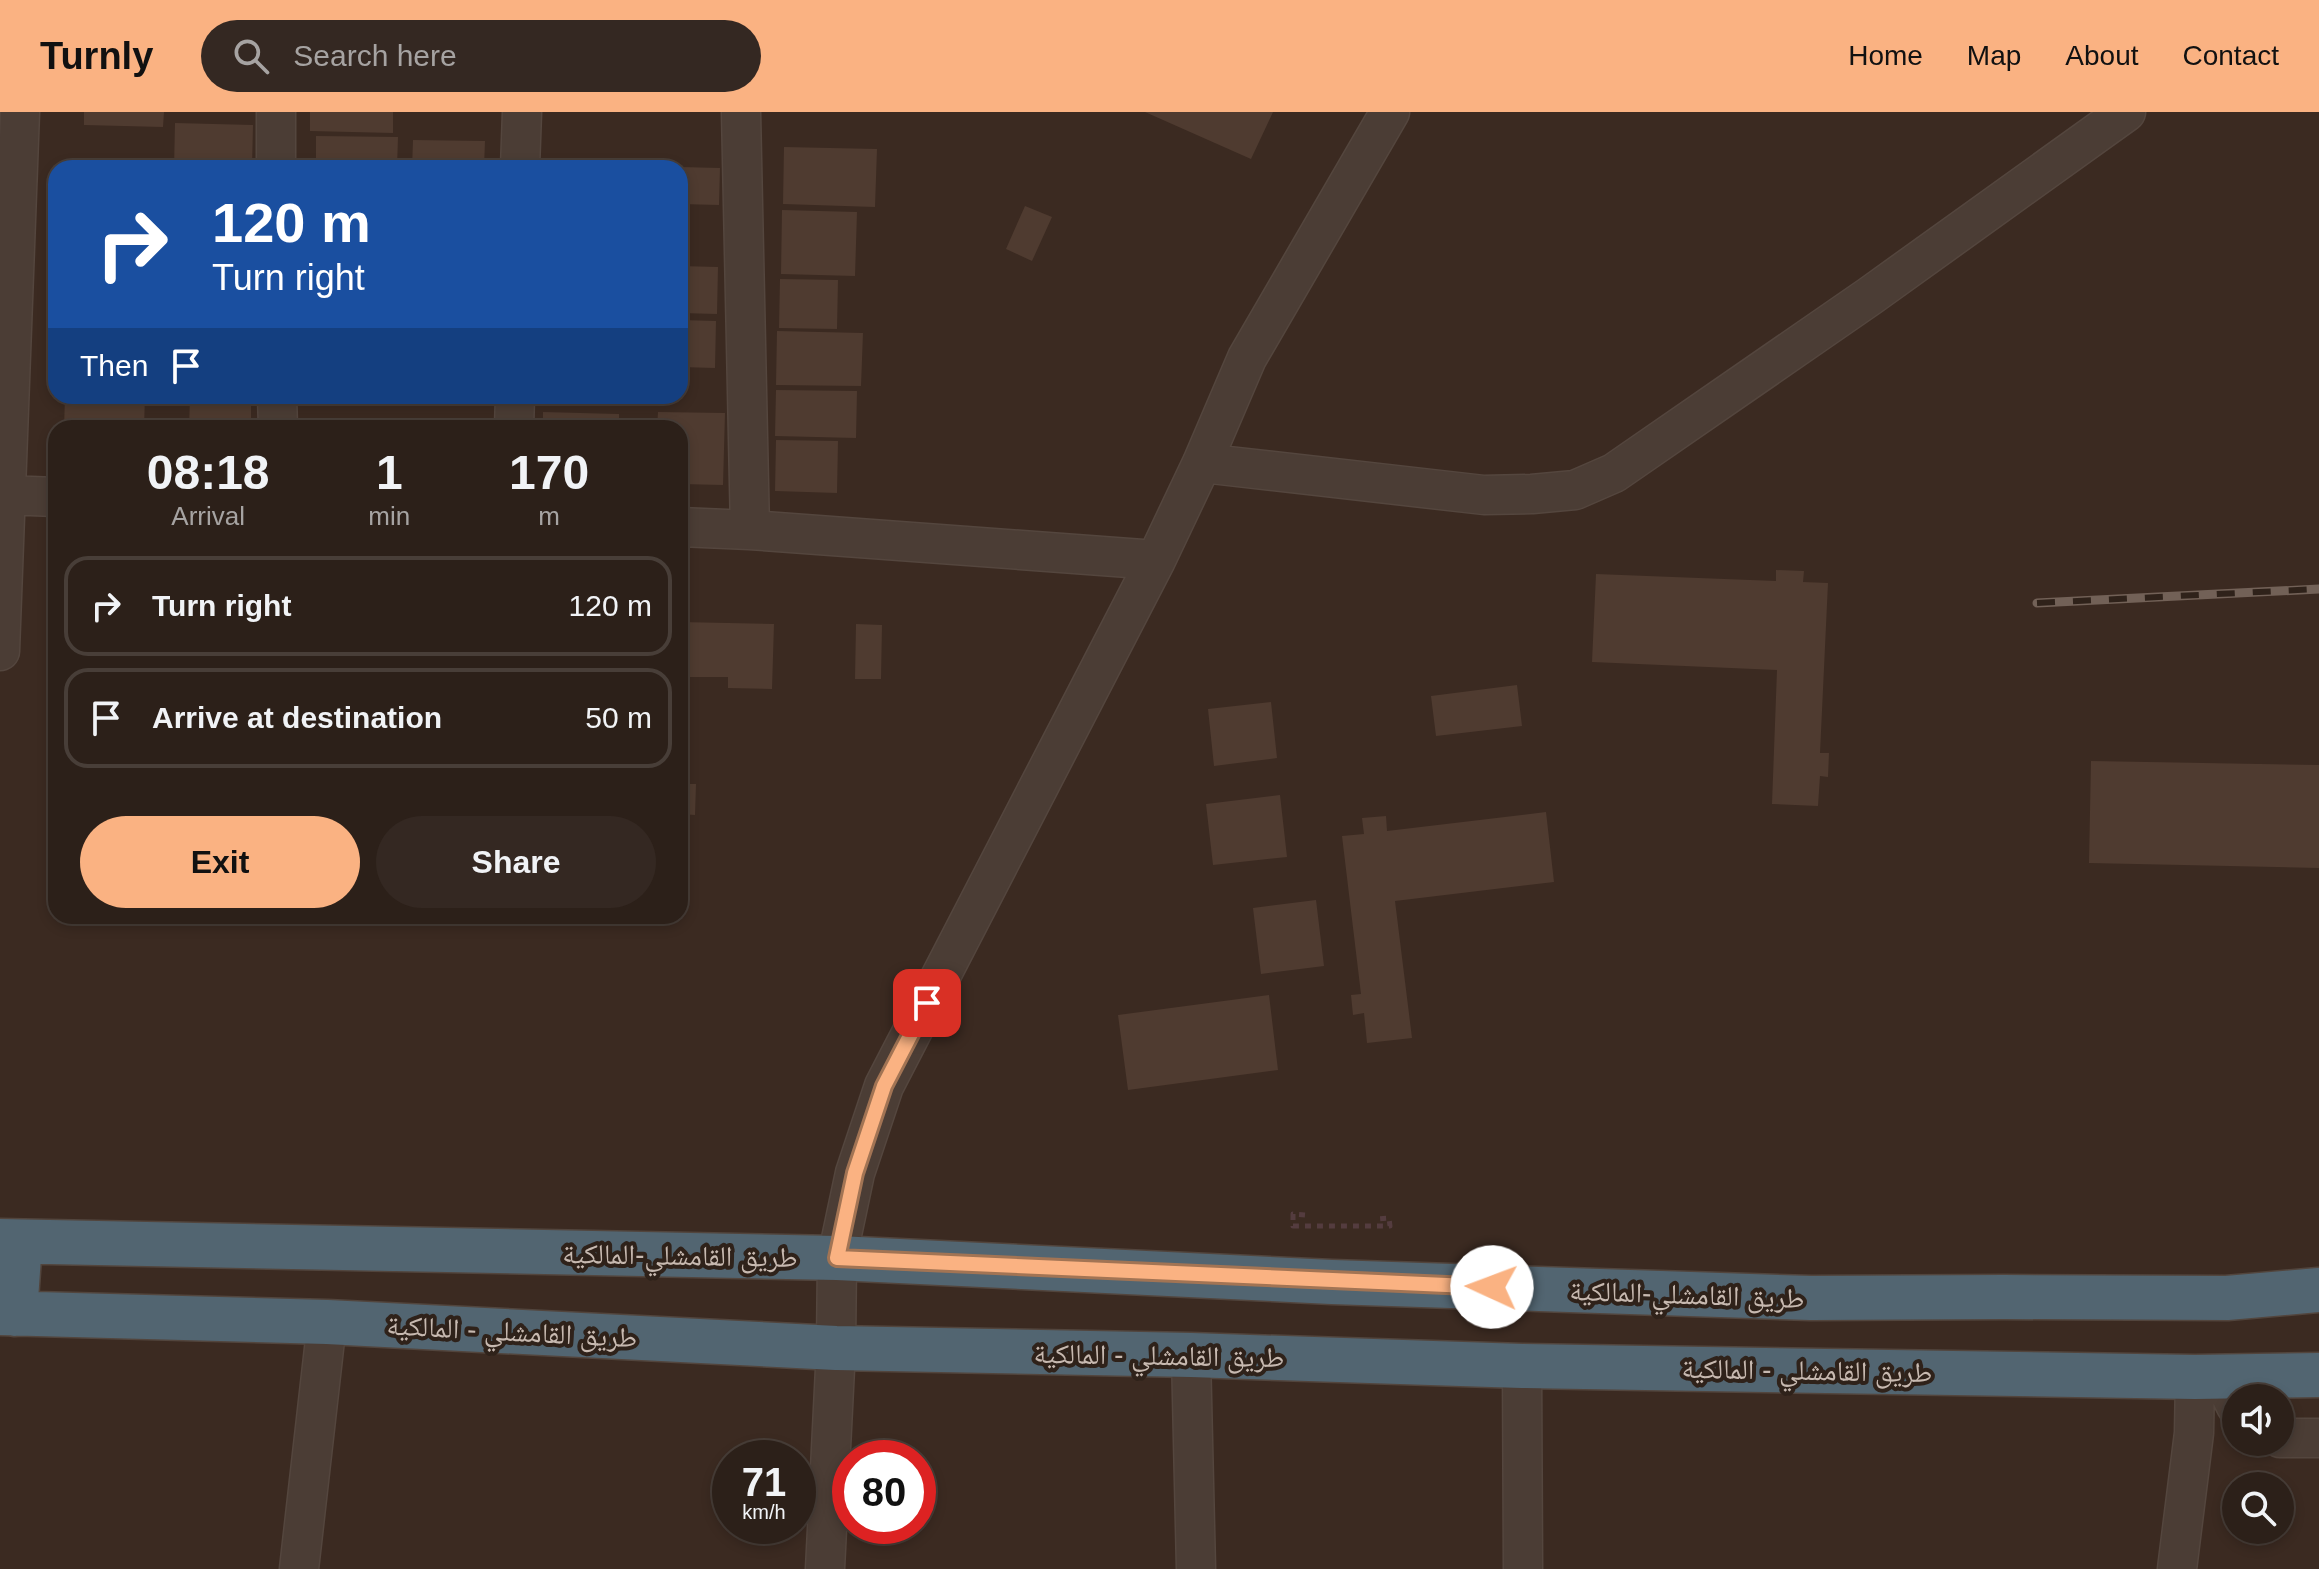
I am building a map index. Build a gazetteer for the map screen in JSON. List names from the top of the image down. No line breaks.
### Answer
{"streets":{"highway":["طريق القامشلي-المالكية","طريق القامشلي - المالكية"]},"page":{"header":"Turnly","search":"Search here","nav":["Home","Map","About","Contact"],"turn":["120 m","Turn right"],"then":"Then","eta":["08:18","Arrival","1","min","170","m"],"list":[{"name":"Turn right","value":"120 m"},{"name":"Arrive at destination","value":"50 m"}],"buttons":["Exit","Share"],"speed":"71 km/h","limit":"80"}}
